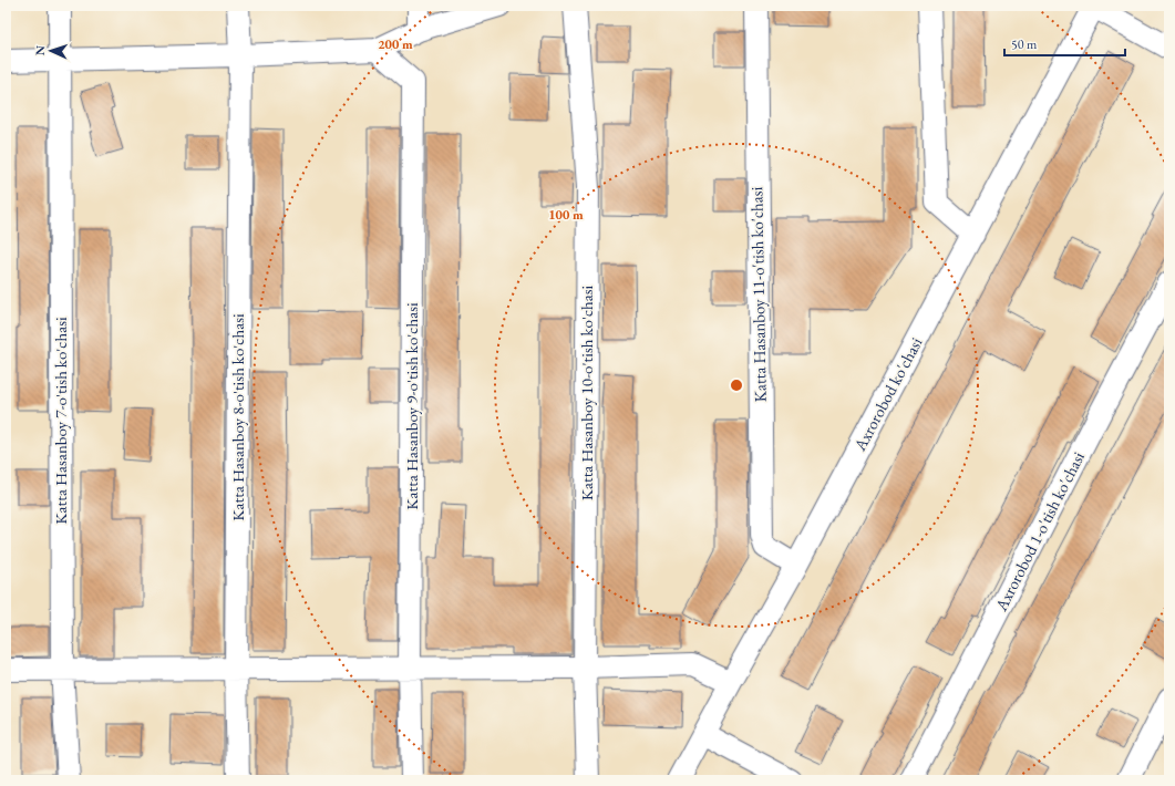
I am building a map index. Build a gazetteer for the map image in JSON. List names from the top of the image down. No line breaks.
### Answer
{"streets":{"street":["Katta Hasanboy 11-o'tish ko'chasi","Katta Hasanboy 10-o'tish ko'chasi","Axrorobod ko'chasi","Katta Hasanboy 9-o'tish ko'chasi","Katta Hasanboy 8-o'tish ko'chasi","Katta Hasanboy 7-o'tish ko'chasi","Axrorobod 1-o'tish ko'chasi"]},"crossings":[["Katta Hasanboy 11-o'tish ko'chasi","Axrorobod ko'chasi"]],"scale_bar":"50 m","north":"left","rings":["200 m","100 m"]}
